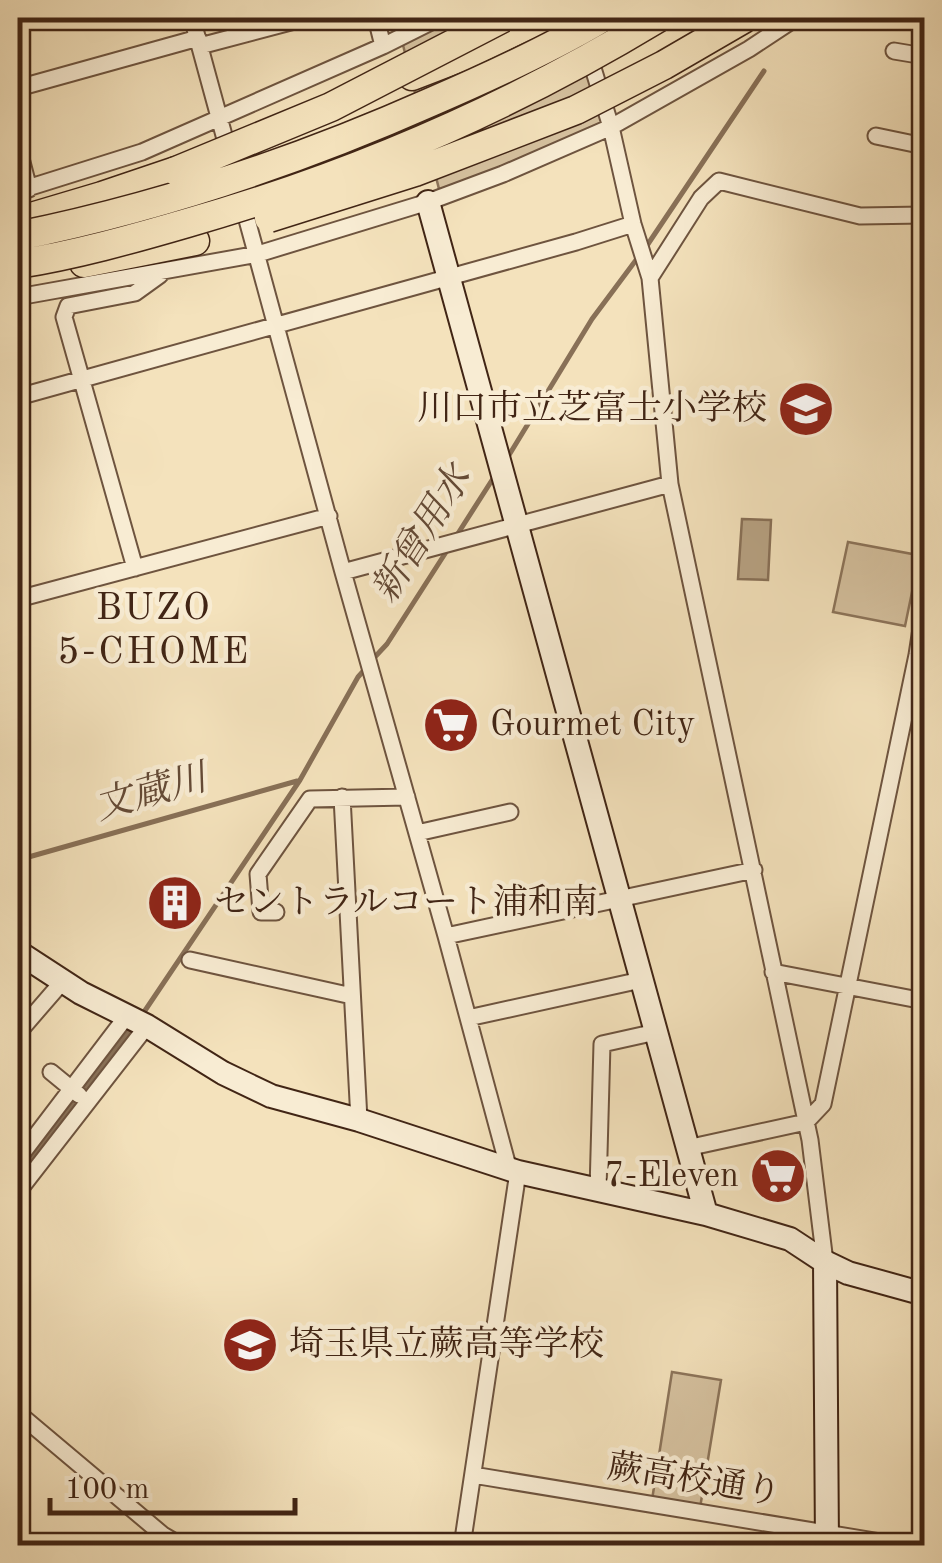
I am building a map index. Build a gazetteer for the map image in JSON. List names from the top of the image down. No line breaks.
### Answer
{"streets":{"street":["蕨高校通り"]},"districts":["BUZO 5-CHOME"],"water":["新曾用水","文蔵川"],"places":{"school or university":["川口市立芝富士小学校","埼玉県立蕨高等学校"],"supermarket":["Gourmet City","7-Eleven"],"building":["セントラルコート浦和南"]},"scale_bar":"100 m"}
